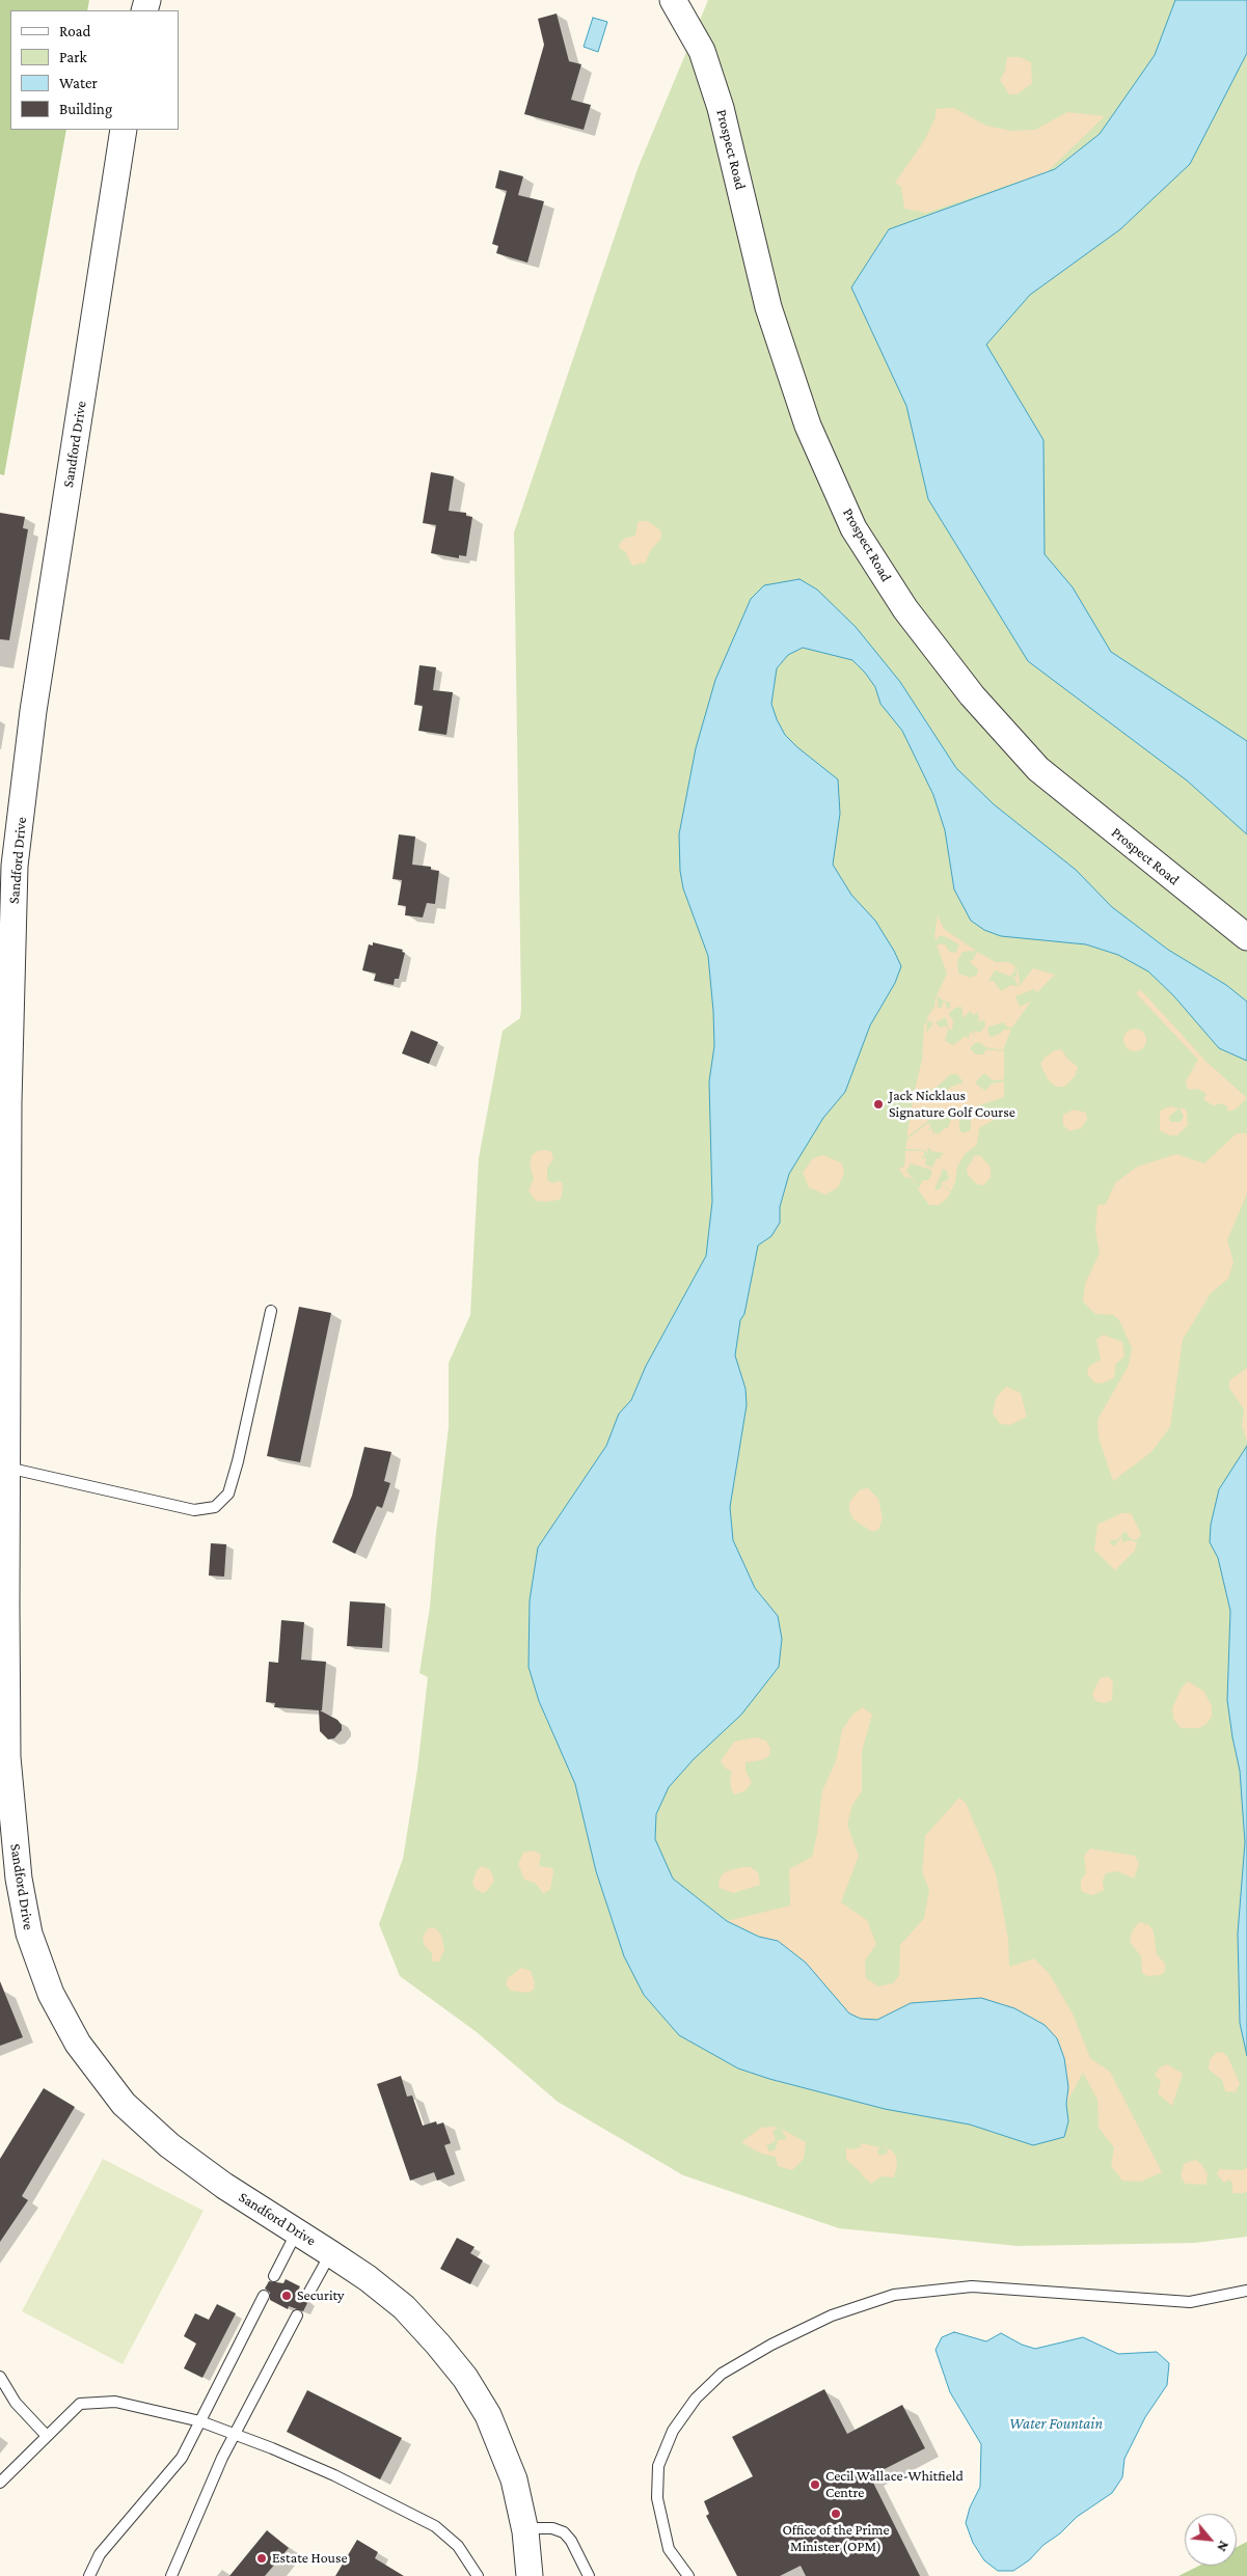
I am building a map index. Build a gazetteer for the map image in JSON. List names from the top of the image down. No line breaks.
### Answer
{"streets":{"street":["Prospect Road","Sandford Drive"]},"water":["Water Fountain"],"places":["Jack Nicklaus Signature Golf Course","Security","Cecil Wallace-Whitfield Centre","Office of the Prime Minister (OPM)","Estate House"],"legend":["Road","Park","Water","Building"],"north":"bottom right"}
